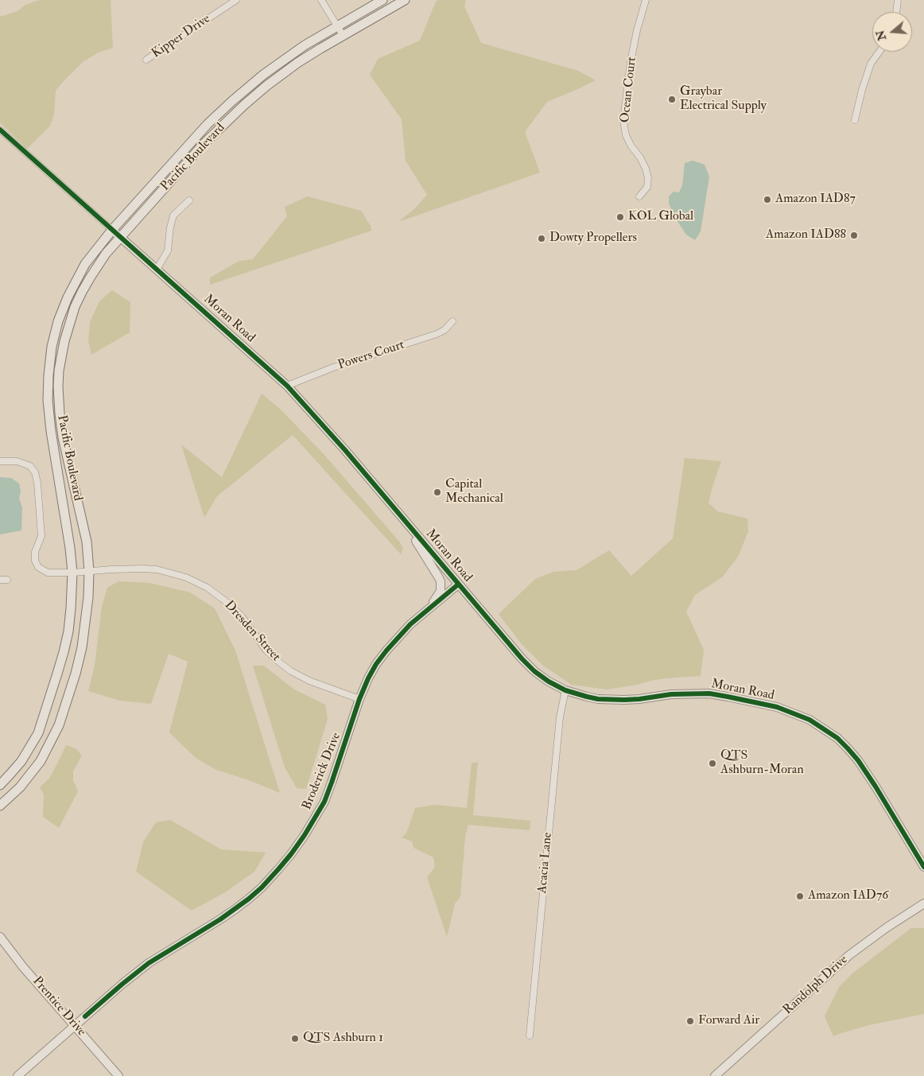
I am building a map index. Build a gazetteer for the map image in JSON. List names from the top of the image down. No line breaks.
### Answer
{"streets":{"main road":["Pacific Boulevard"],"street":["Kipper Drive","Ocean Court","Moran Road","Powers Court","Dresden Street","Broderick Drive","Acacia Lane","Randolph Drive","Prentice Drive"]},"crossings":[["Pacific Boulevard","Moran Road"],["Pacific Boulevard","Dresden Street"],["Moran Road","Powers Court"],["Moran Road","Broderick Drive"],["Moran Road","Acacia Lane"],["Dresden Street","Broderick Drive"],["Broderick Drive","Prentice Drive"]],"places":["Graybar Electrical Supply","Amazon IAD87","KOL Global","Amazon IAD88","Dowty Propellers","Capital Mechanical","QTS Ashburn-Moran","Amazon IAD76","Forward Air","QTS Ashburn 1"],"north":"left"}
